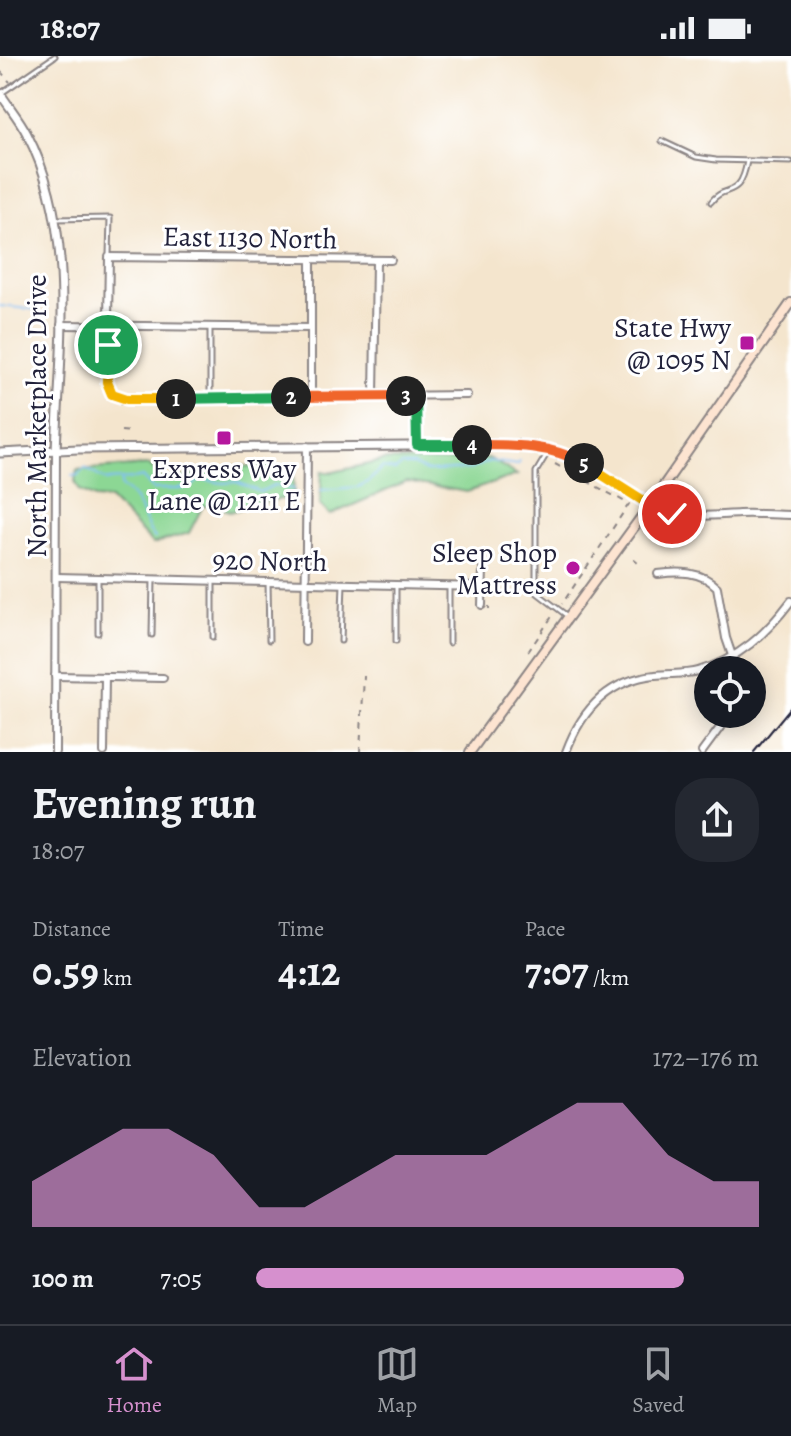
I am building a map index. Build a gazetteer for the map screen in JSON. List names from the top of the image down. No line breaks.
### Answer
{"streets":{"street":["East 1130 North","North Marketplace Drive","920 North"]},"crossings":[["North Marketplace Drive","920 North"]],"places":{"transit":["State Hwy @ 1095 N","Express Way Lane @ 1211 E"],"other":["Sleep Shop Mattress"]},"page":{"status":"18:07","pins":["3","2","1","4","5"],"heading":["Evening run","18:07"],"stats":[["Distance","0.59 km"],["Time","4:12"],["Pace","7:07 /km"]],"chart":["Elevation","172–176 m"],"list":[{"name":"100 m","note":"7:05"}],"tabs":["Home","Map","Saved"]}}
